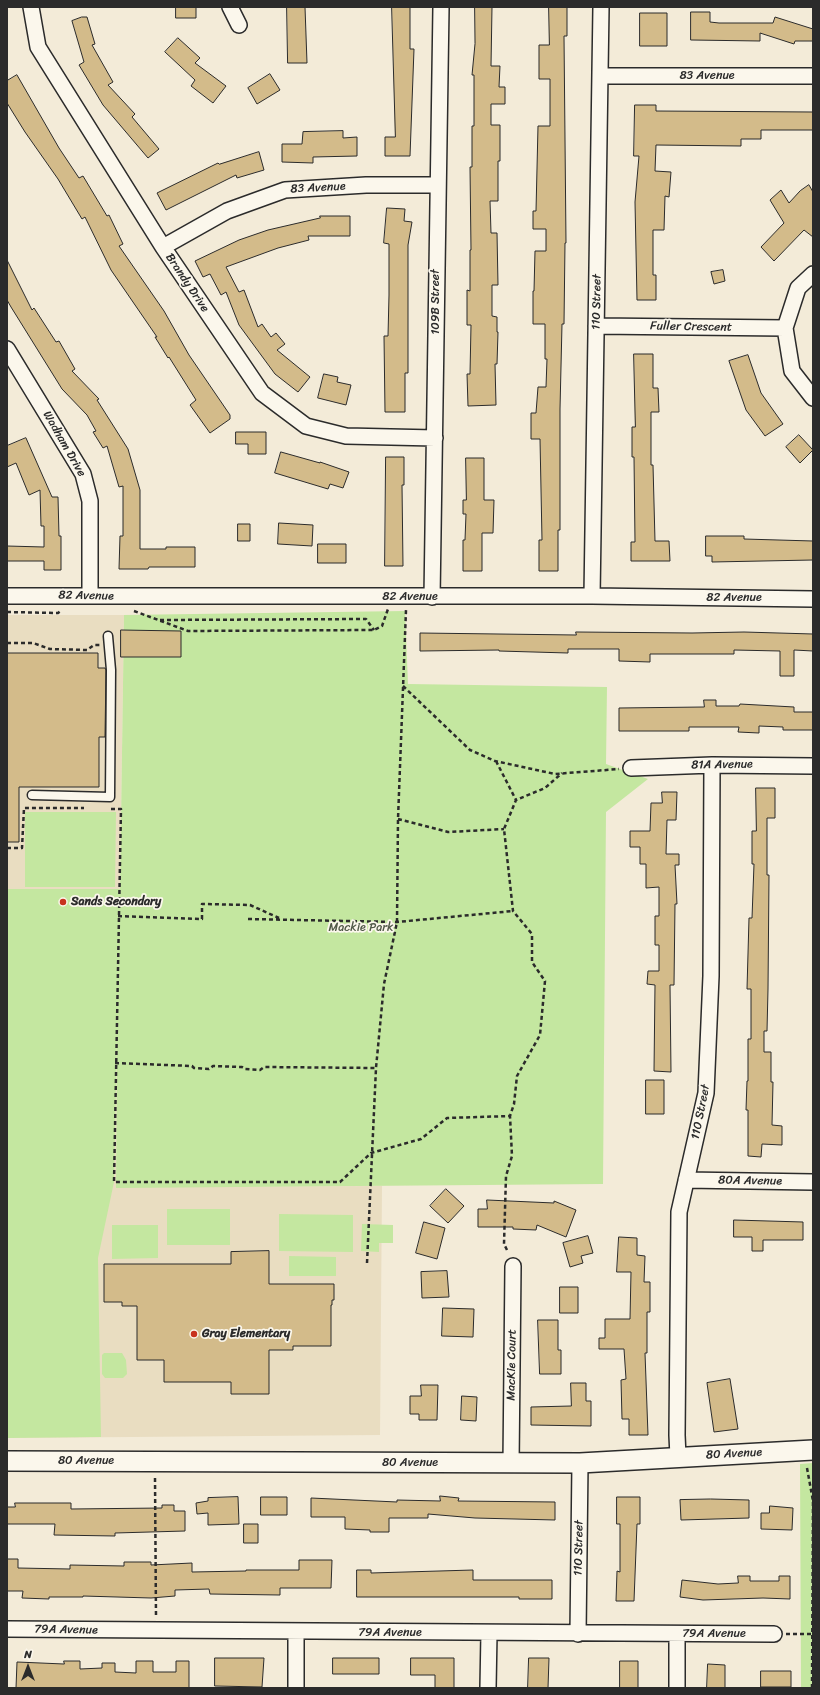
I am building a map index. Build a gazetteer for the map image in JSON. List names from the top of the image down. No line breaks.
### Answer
{"streets":{"street":["83 Avenue","Brandy Drive","109B Street","110 Street","Fuller Crescent","Wadham Drive","82 Avenue","81A Avenue","80A Avenue","MacKie Court","80 Avenue","79A Avenue"]},"crossings":[["83 Avenue","Brandy Drive"],["83 Avenue","109B Street"],["83 Avenue","110 Street"],["Brandy Drive","109B Street"],["109B Street","82 Avenue"],["110 Street","Fuller Crescent"],["110 Street","82 Avenue"],["110 Street","81A Avenue"],["110 Street","80A Avenue"],["110 Street","80 Avenue"],["110 Street","79A Avenue"],["Wadham Drive","82 Avenue"],["MacKie Court","80 Avenue"]],"parks":["Mackie Park"],"places":["Sands Secondary","Gray Elementary"],"north":"top"}
